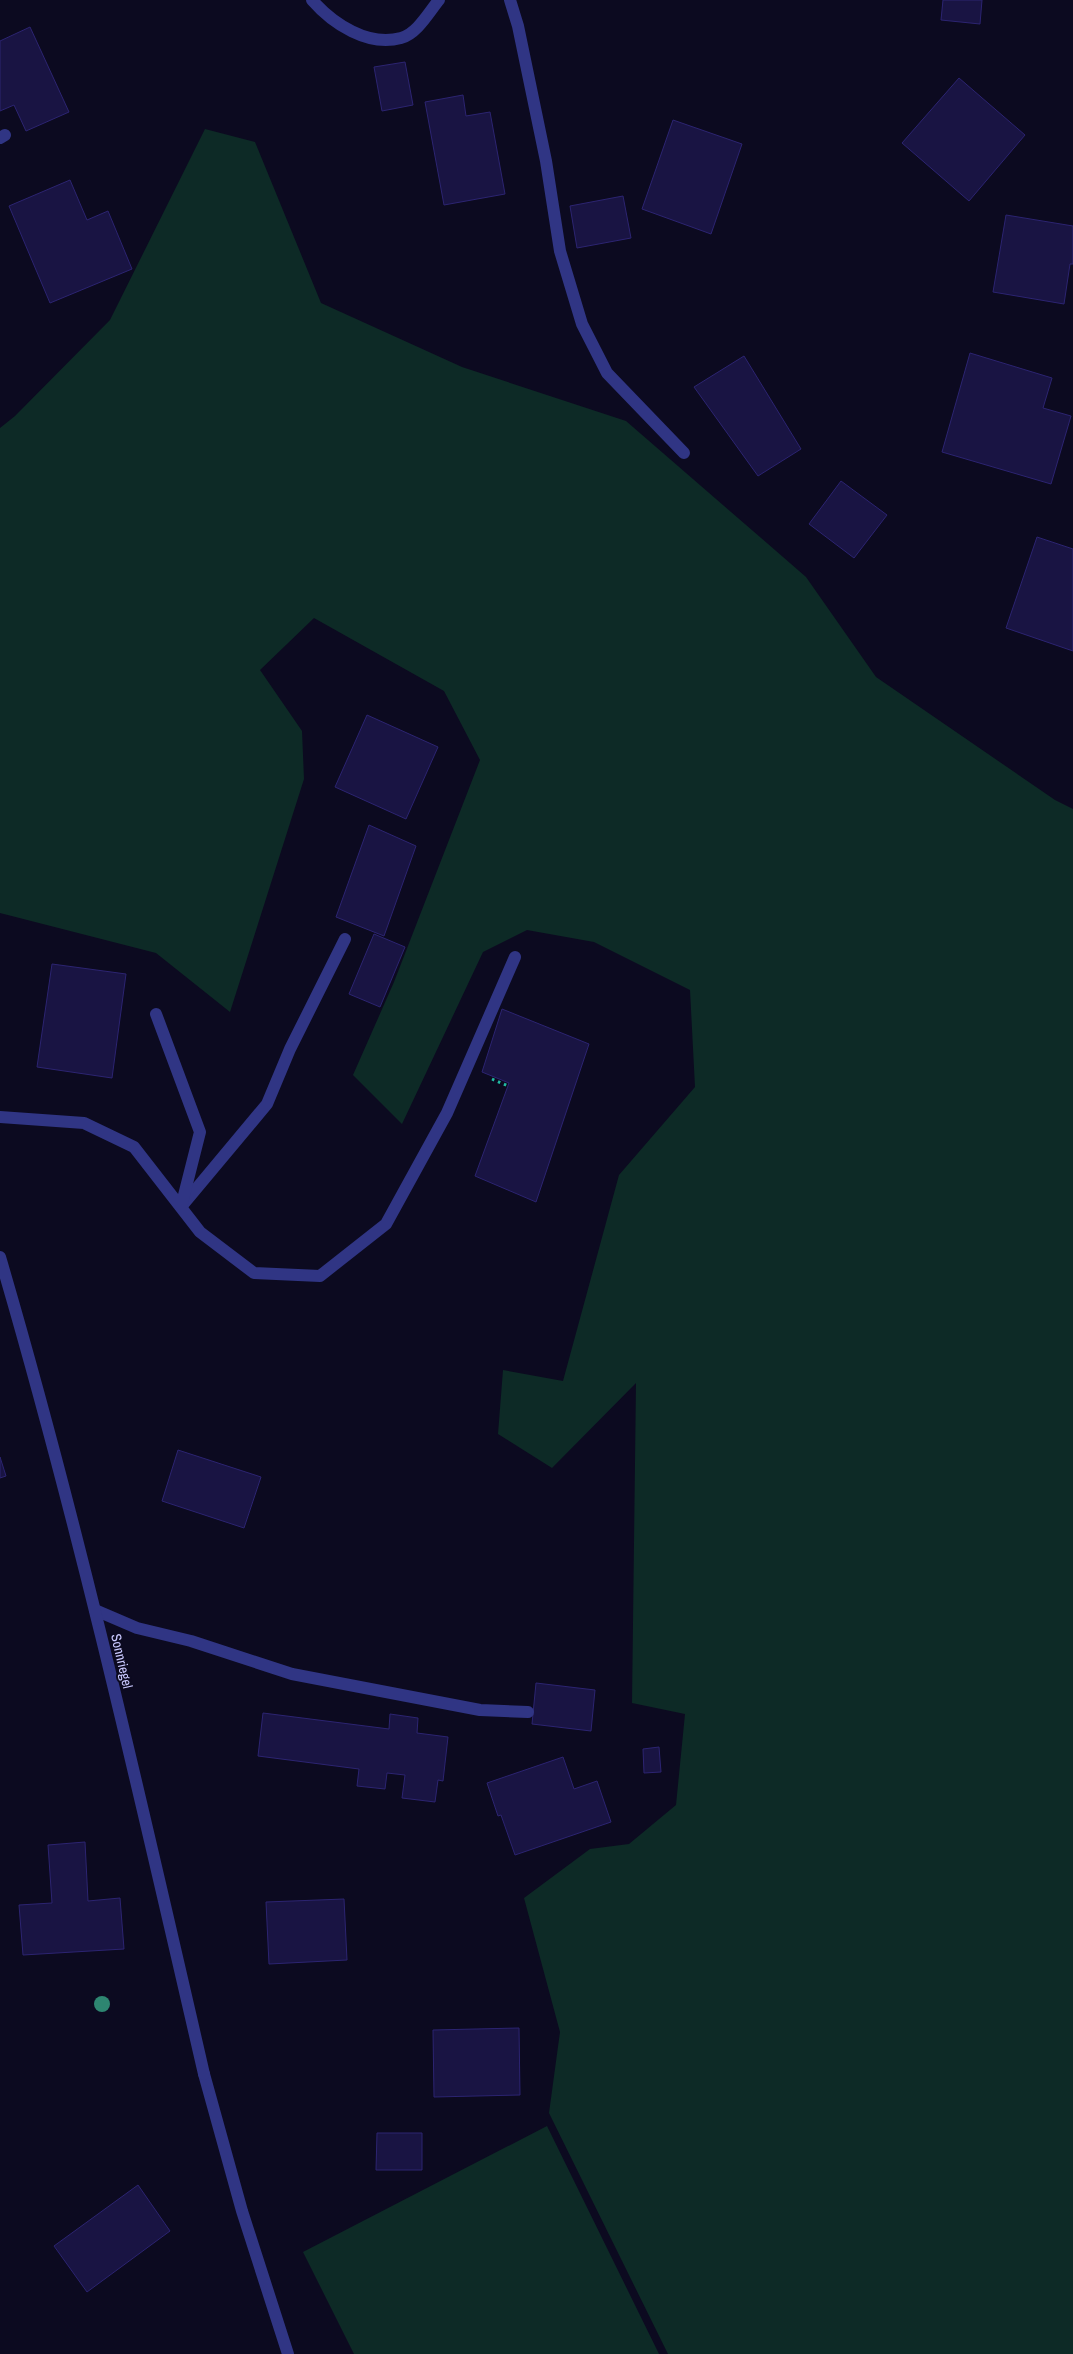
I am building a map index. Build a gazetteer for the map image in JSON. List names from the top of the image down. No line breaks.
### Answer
{"streets":{"street":["Sonnriegel"]}}
